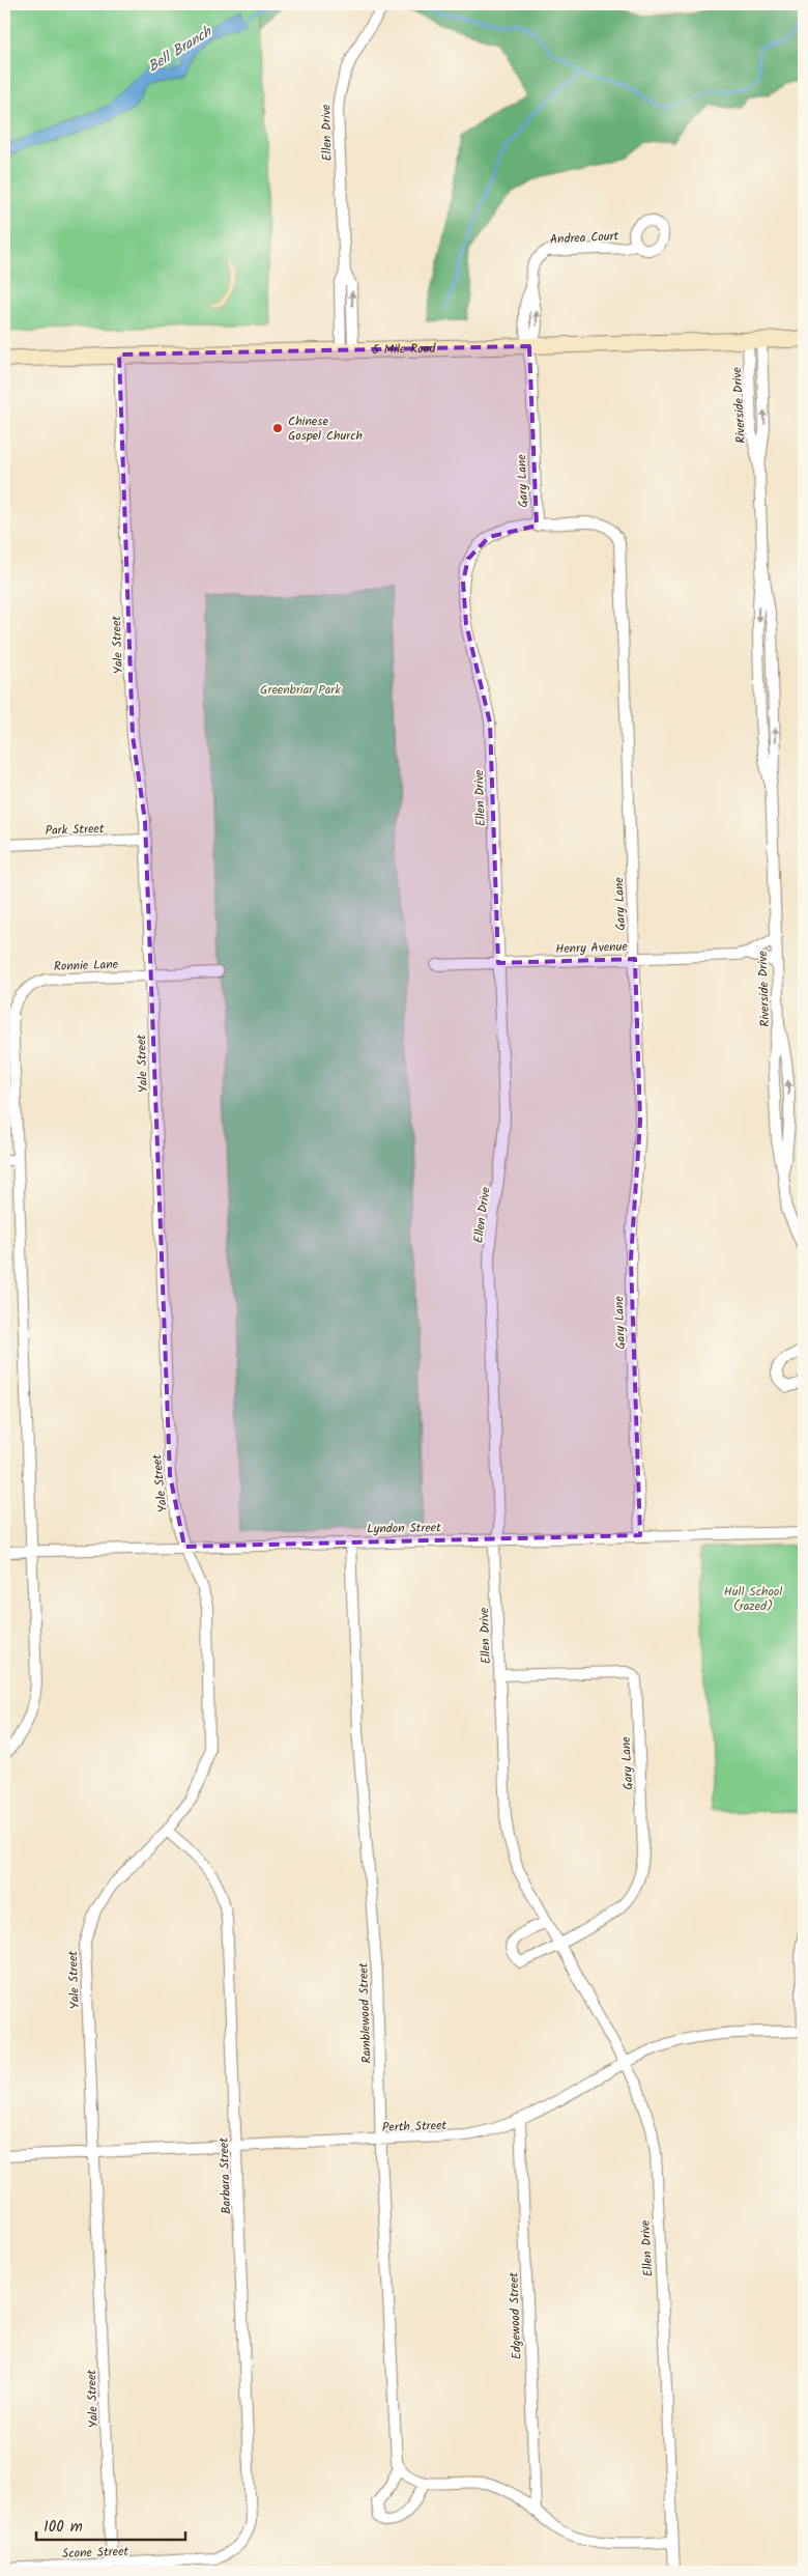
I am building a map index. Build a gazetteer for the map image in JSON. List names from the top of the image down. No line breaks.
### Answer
{"streets":{"main road":["5 Mile Road"],"street":["Ellen Drive","Andrea Court","Riverside Drive","Gary Lane","Yale Street","Park Street","Henry Avenue","Ronnie Lane","Lyndon Street","Ramblewood Street","Perth Street","Barbara Street","Edgewood Street","Scone Street"]},"crossings":[["Ellen Drive","5 Mile Road"],["Ellen Drive","Gary Lane"],["Ellen Drive","Henry Avenue"],["Ellen Drive","Lyndon Street"],["Ellen Drive","Perth Street"],["Andrea Court","5 Mile Road"],["Andrea Court","Gary Lane"],["5 Mile Road","Riverside Drive"],["5 Mile Road","Gary Lane"],["5 Mile Road","Yale Street"],["Riverside Drive","Henry Avenue"],["Gary Lane","Henry Avenue"],["Gary Lane","Lyndon Street"],["Yale Street","Park Street"],["Yale Street","Ronnie Lane"],["Yale Street","Lyndon Street"],["Yale Street","Perth Street"],["Yale Street","Barbara Street"],["Yale Street","Scone Street"],["Ronnie Lane","Lyndon Street"],["Lyndon Street","Ramblewood Street"],["Ramblewood Street","Perth Street"],["Perth Street","Barbara Street"],["Perth Street","Edgewood Street"],["Barbara Street","Scone Street"]],"water":["Bell Branch"],"parks":["Greenbriar Park","Hull School (razed)"],"places":["Chinese Gospel Church"],"scale_bar":"100 m"}
